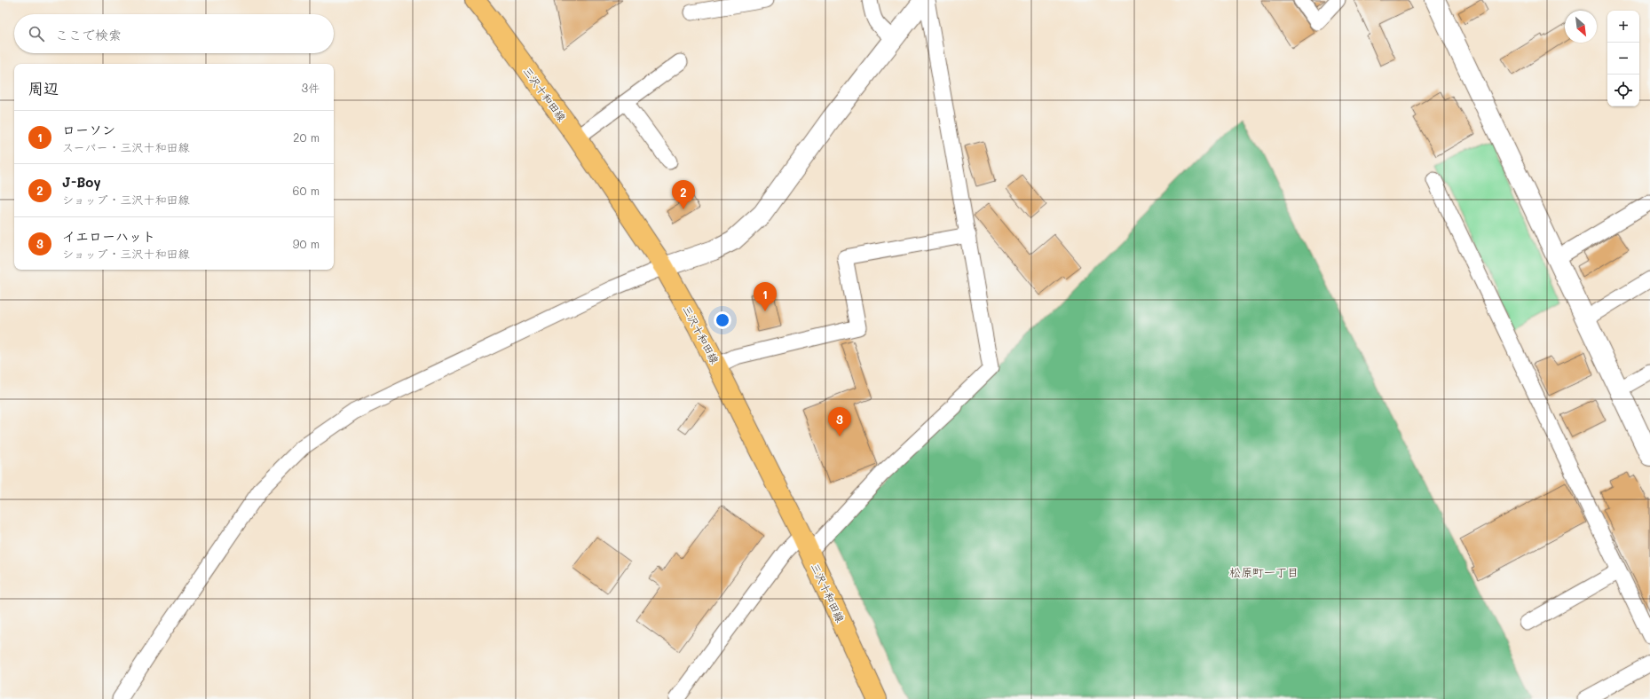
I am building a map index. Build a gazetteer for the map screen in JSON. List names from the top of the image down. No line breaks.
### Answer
{"streets":{"main road":["三沢十和田線"]},"districts":["松原町一丁目"],"north":"bottom right","page":{"map_buttons":["+","−"],"search":"ここで検索","heading":["周辺","3件"],"list":[{"mark":"1","name":"ローソン","note":"スーパー · 三沢十和田線","value":"20 m"},{"mark":"2","name":"J-Boy","note":"ショップ · 三沢十和田線","value":"60 m"},{"mark":"3","name":"イエローハット","note":"ショップ · 三沢十和田線","value":"90 m"}],"pins":["2","1","3"]}}
